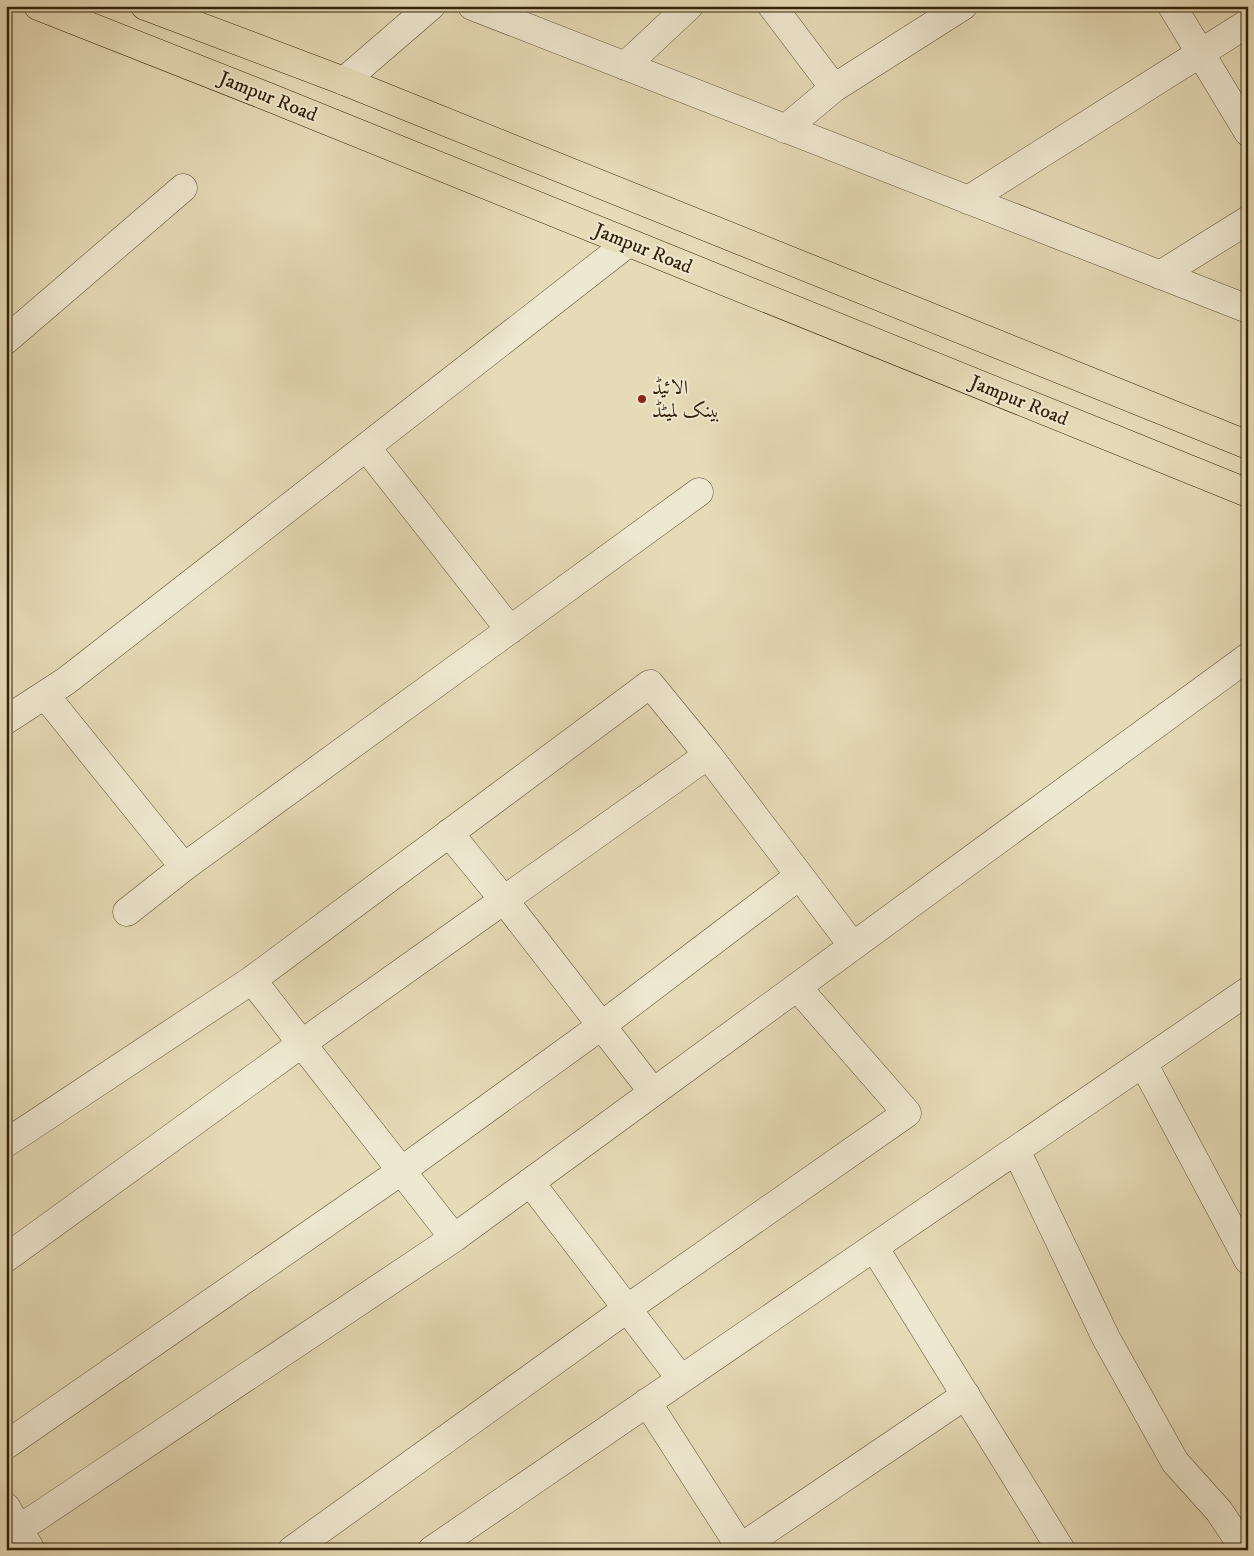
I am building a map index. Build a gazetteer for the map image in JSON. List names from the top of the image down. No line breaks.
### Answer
{"streets":{"main road":["Jampur Road"]},"places":["الائیڈ بینک لمیٹڈ"]}
